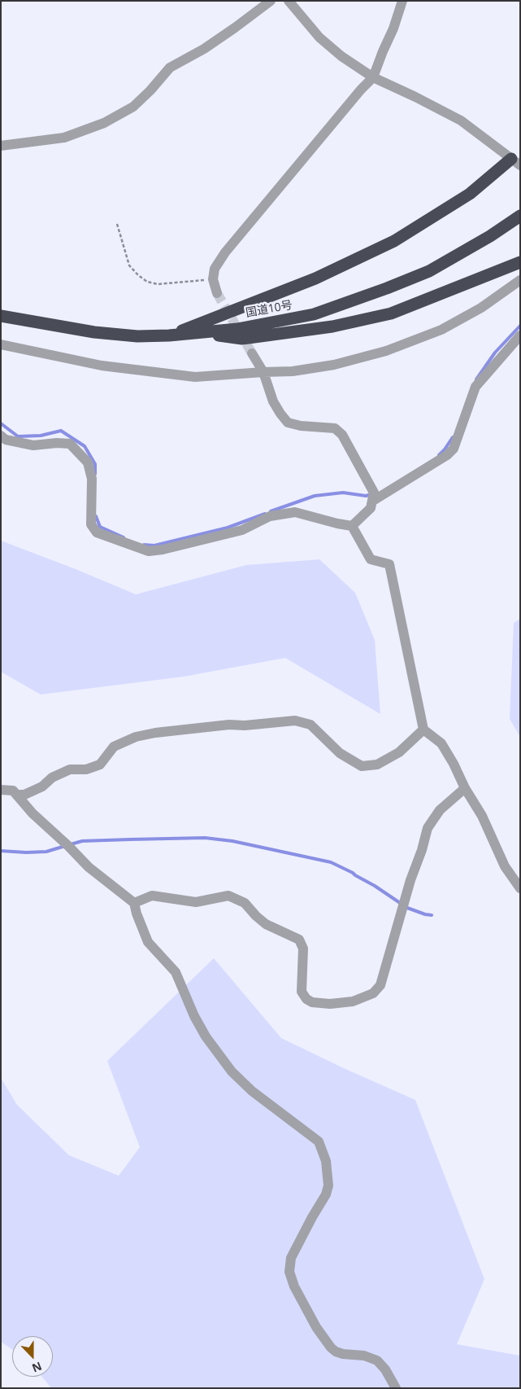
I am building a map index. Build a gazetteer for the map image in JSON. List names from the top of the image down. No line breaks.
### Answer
{"streets":{"highway":["国道10号"]},"north":"bottom"}
